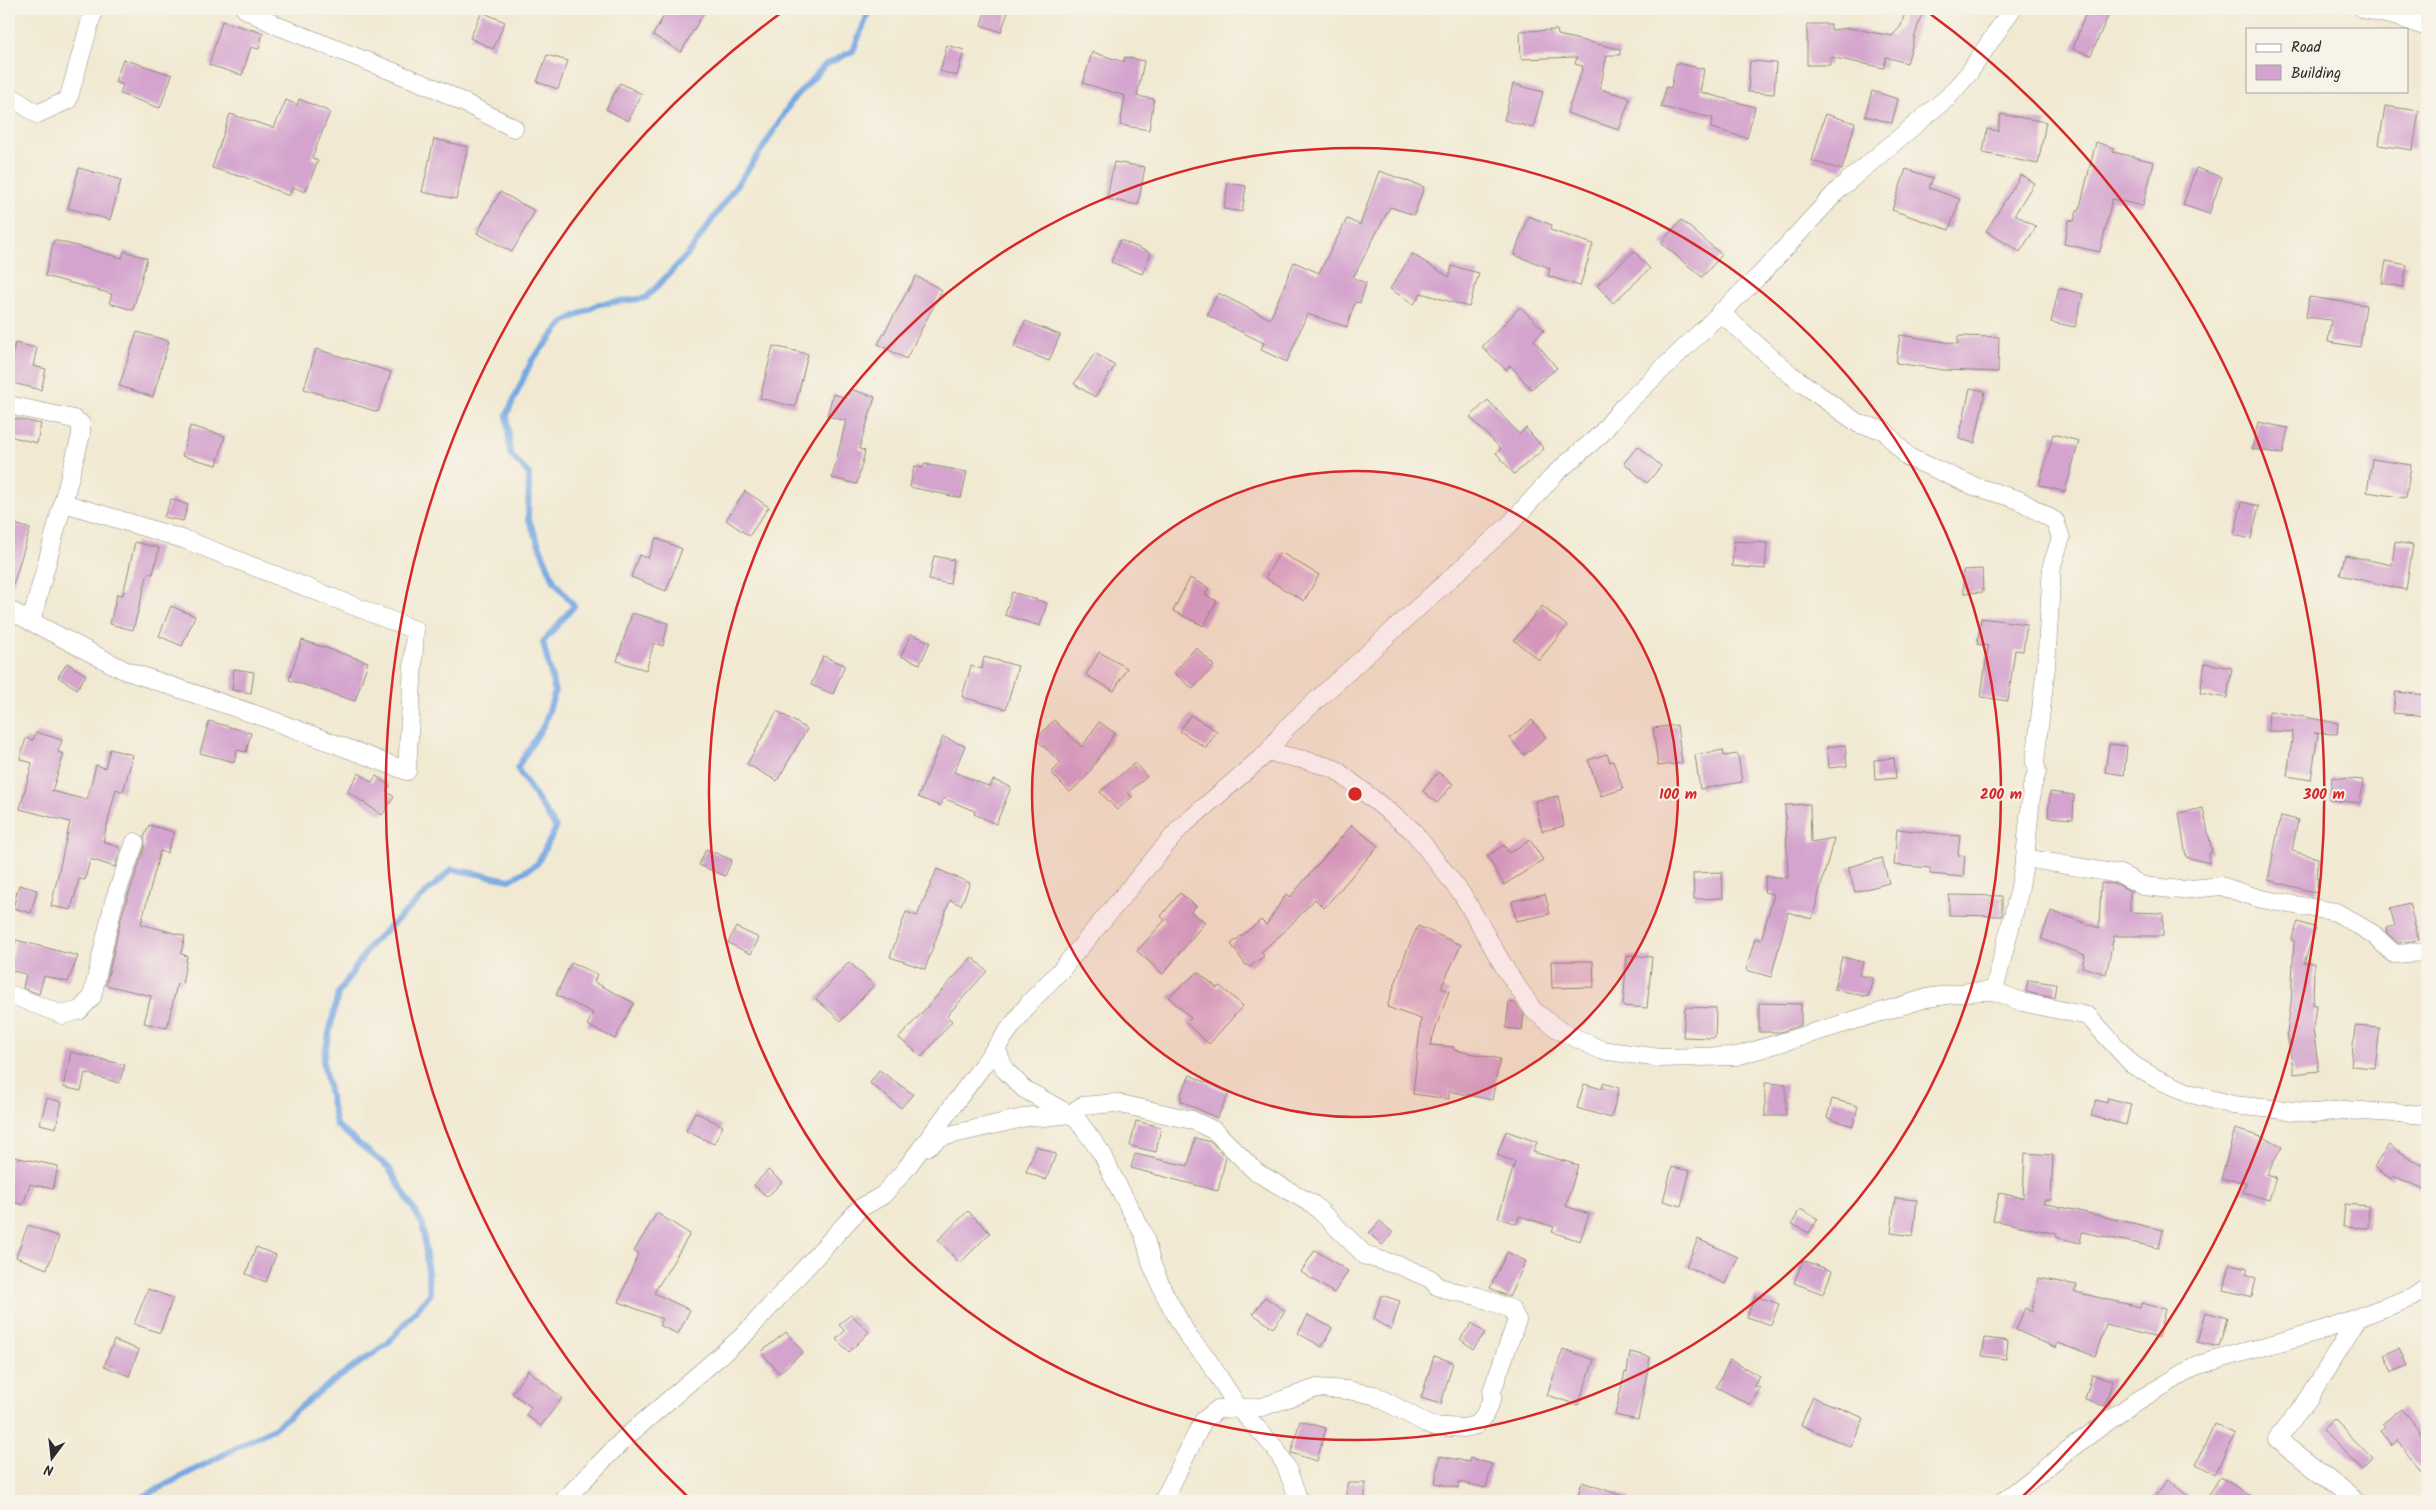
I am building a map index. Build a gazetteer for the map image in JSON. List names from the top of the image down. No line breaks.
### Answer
{"legend":["Road","Building"],"north":"bottom","rings":["100 m","200 m","300 m"]}
